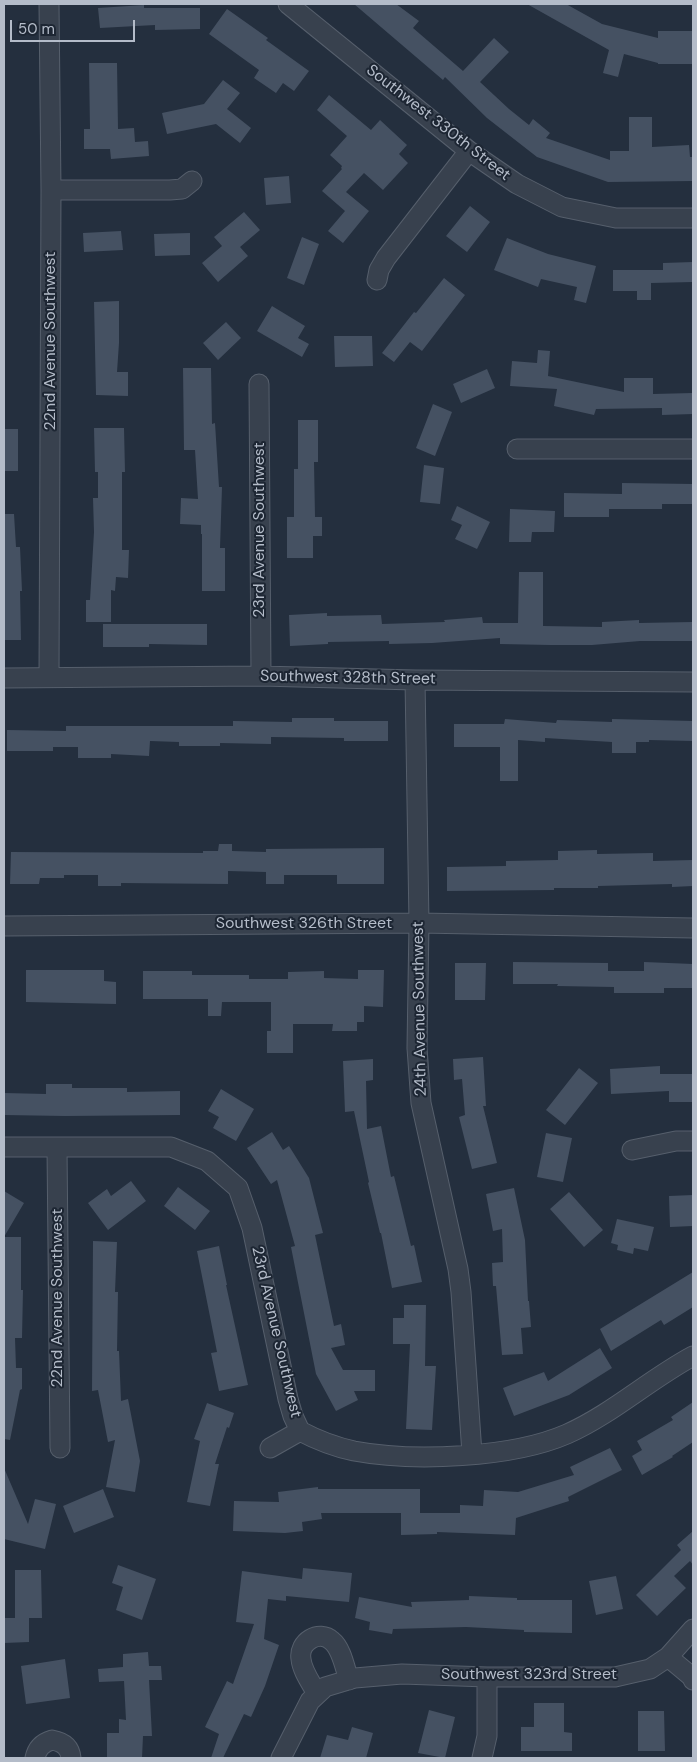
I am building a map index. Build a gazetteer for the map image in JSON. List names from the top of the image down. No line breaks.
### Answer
{"streets":{"street":["Southwest 330th Street","22nd Avenue Southwest","23rd Avenue Southwest","Southwest 328th Street","Southwest 326th Street","24th Avenue Southwest","Southwest 323rd Street"]},"crossings":[["22nd Avenue Southwest","23rd Avenue Southwest"],["22nd Avenue Southwest","Southwest 328th Street"],["23rd Avenue Southwest","Southwest 328th Street"],["Southwest 328th Street","24th Avenue Southwest"],["Southwest 326th Street","24th Avenue Southwest"]],"scale_bar":"50 m"}
